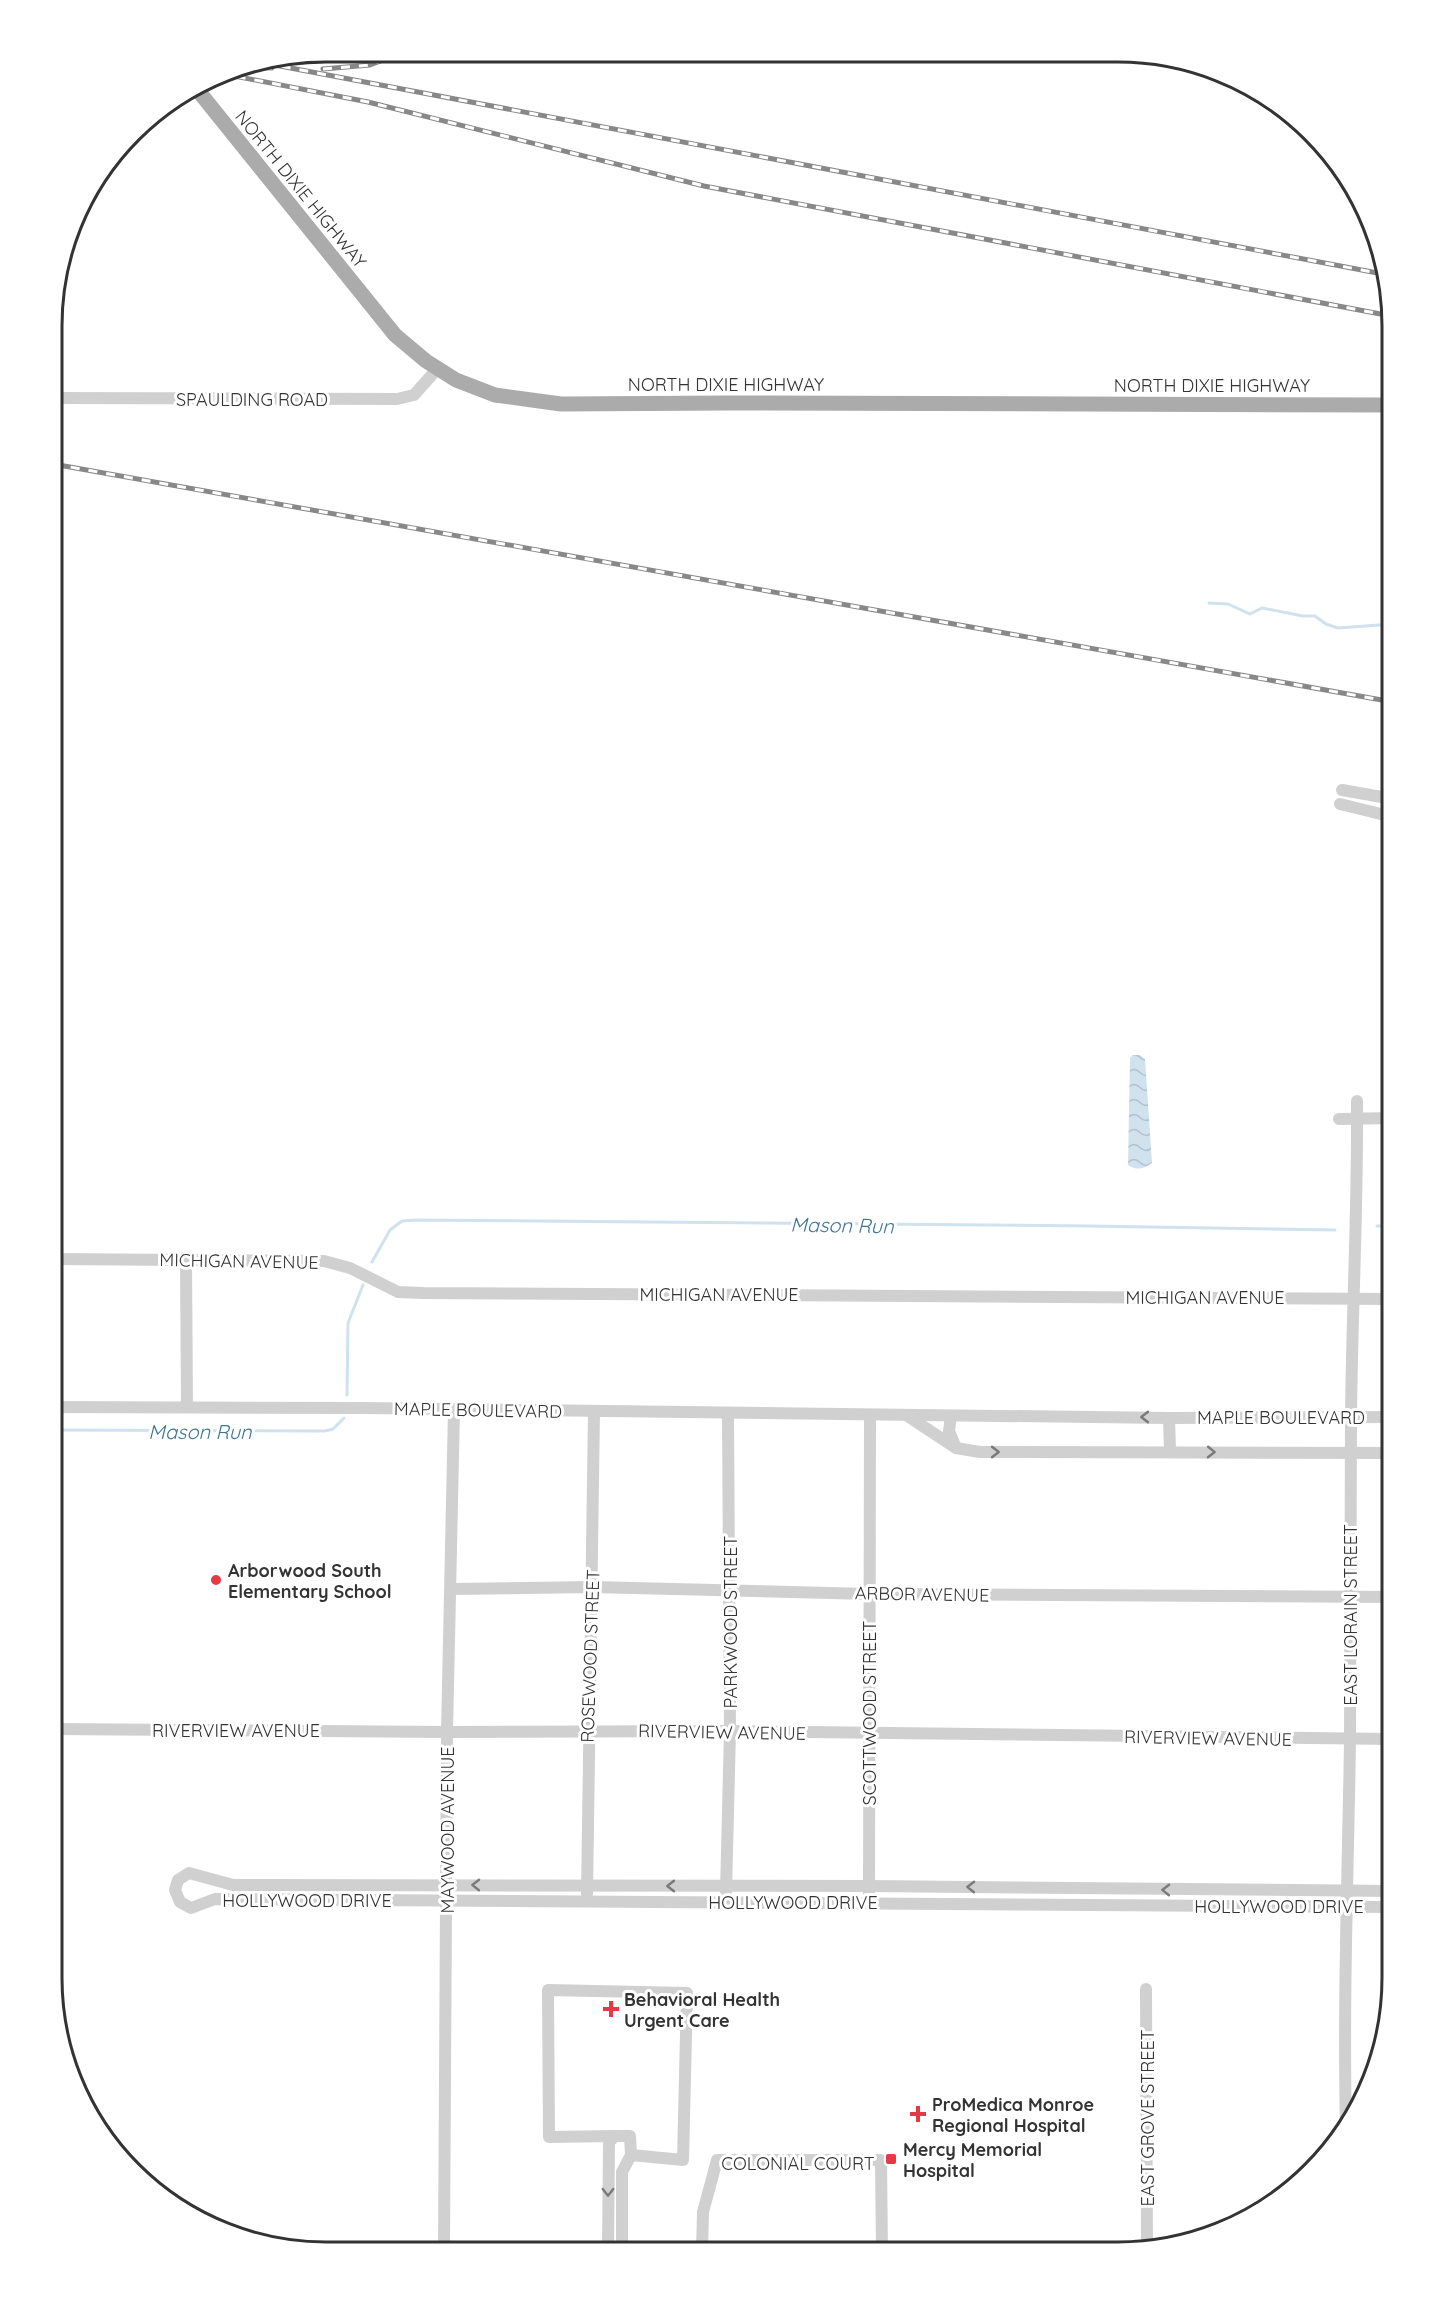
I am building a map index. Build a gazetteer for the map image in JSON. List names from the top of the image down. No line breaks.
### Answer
{"streets":{"main road":["NORTH DIXIE HIGHWAY"],"street":["SPAULDING ROAD","MICHIGAN AVENUE","MAPLE BOULEVARD","ARBOR AVENUE","EAST LORAIN STREET","PARKWOOD STREET","ROSEWOOD STREET","SCOTTWOOD STREET","RIVERVIEW AVENUE","MAYWOOD AVENUE","HOLLYWOOD DRIVE","EAST GROVE STREET","COLONIAL COURT"]},"crossings":[["NORTH DIXIE HIGHWAY","SPAULDING ROAD"],["MICHIGAN AVENUE","EAST LORAIN STREET"],["MAPLE BOULEVARD","EAST LORAIN STREET"],["MAPLE BOULEVARD","PARKWOOD STREET"],["MAPLE BOULEVARD","ROSEWOOD STREET"],["MAPLE BOULEVARD","SCOTTWOOD STREET"],["MAPLE BOULEVARD","MAYWOOD AVENUE"],["ARBOR AVENUE","EAST LORAIN STREET"],["ARBOR AVENUE","PARKWOOD STREET"],["ARBOR AVENUE","ROSEWOOD STREET"],["ARBOR AVENUE","SCOTTWOOD STREET"],["ARBOR AVENUE","MAYWOOD AVENUE"],["EAST LORAIN STREET","RIVERVIEW AVENUE"],["EAST LORAIN STREET","HOLLYWOOD DRIVE"],["PARKWOOD STREET","RIVERVIEW AVENUE"],["PARKWOOD STREET","HOLLYWOOD DRIVE"],["ROSEWOOD STREET","RIVERVIEW AVENUE"],["ROSEWOOD STREET","HOLLYWOOD DRIVE"],["SCOTTWOOD STREET","RIVERVIEW AVENUE"],["SCOTTWOOD STREET","HOLLYWOOD DRIVE"],["RIVERVIEW AVENUE","MAYWOOD AVENUE"],["MAYWOOD AVENUE","HOLLYWOOD DRIVE"]],"water":["Mason Run"],"places":{"other":["Arborwood South Elementary School"],"health":["Behavioral Health Urgent Care","ProMedica Monroe Regional Hospital"],"transit":["Mercy Memorial Hospital"]}}
